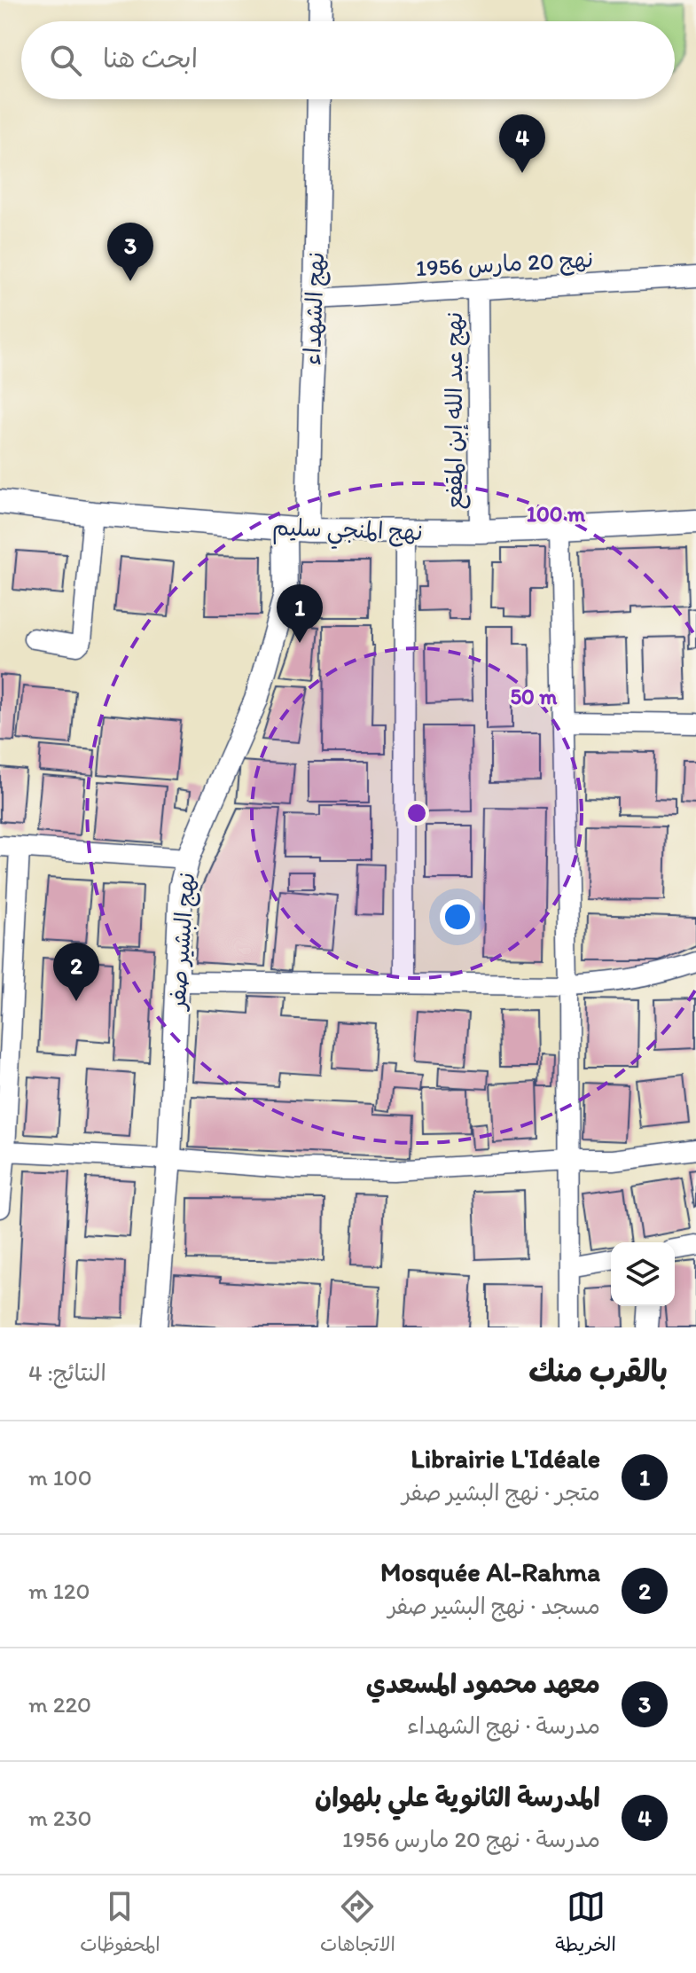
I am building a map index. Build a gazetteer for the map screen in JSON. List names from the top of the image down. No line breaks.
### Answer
{"streets":{"street":["نهج 20 مارس 1956","نهج الشهداء","نهج عبد الله إبن المقفع","نهج المنجي سليم","نهج البشير صفر"]},"crossings":[["نهج 20 مارس 1956","نهج الشهداء"],["نهج 20 مارس 1956","نهج عبد الله إبن المقفع"],["نهج الشهداء","نهج المنجي سليم"],["نهج الشهداء","نهج البشير صفر"],["نهج عبد الله إبن المقفع","نهج المنجي سليم"],["نهج المنجي سليم","نهج البشير صفر"]],"page":{"search":"ابحث هنا","pins":["4","3","1","2"],"heading":["بالقرب منك","النتائج: 4"],"list":[{"mark":"1","name":"Librairie L'Idéale","note":"متجر · نهج البشير صفر","value":"100 m"},{"mark":"2","name":"Mosquée Al-Rahma","note":"مسجد · نهج البشير صفر","value":"120 m"},{"mark":"3","name":"معهد محمود المسعدي","note":"مدرسة · نهج الشهداء","value":"220 m"},{"mark":"4","name":"المدرسة الثانوية علي بلهوان","note":"مدرسة · نهج 20 مارس 1956","value":"230 m"}],"nav":["الخريطة","الاتجاهات","المحفوظات"]},"rings":["100 m","50 m"]}
